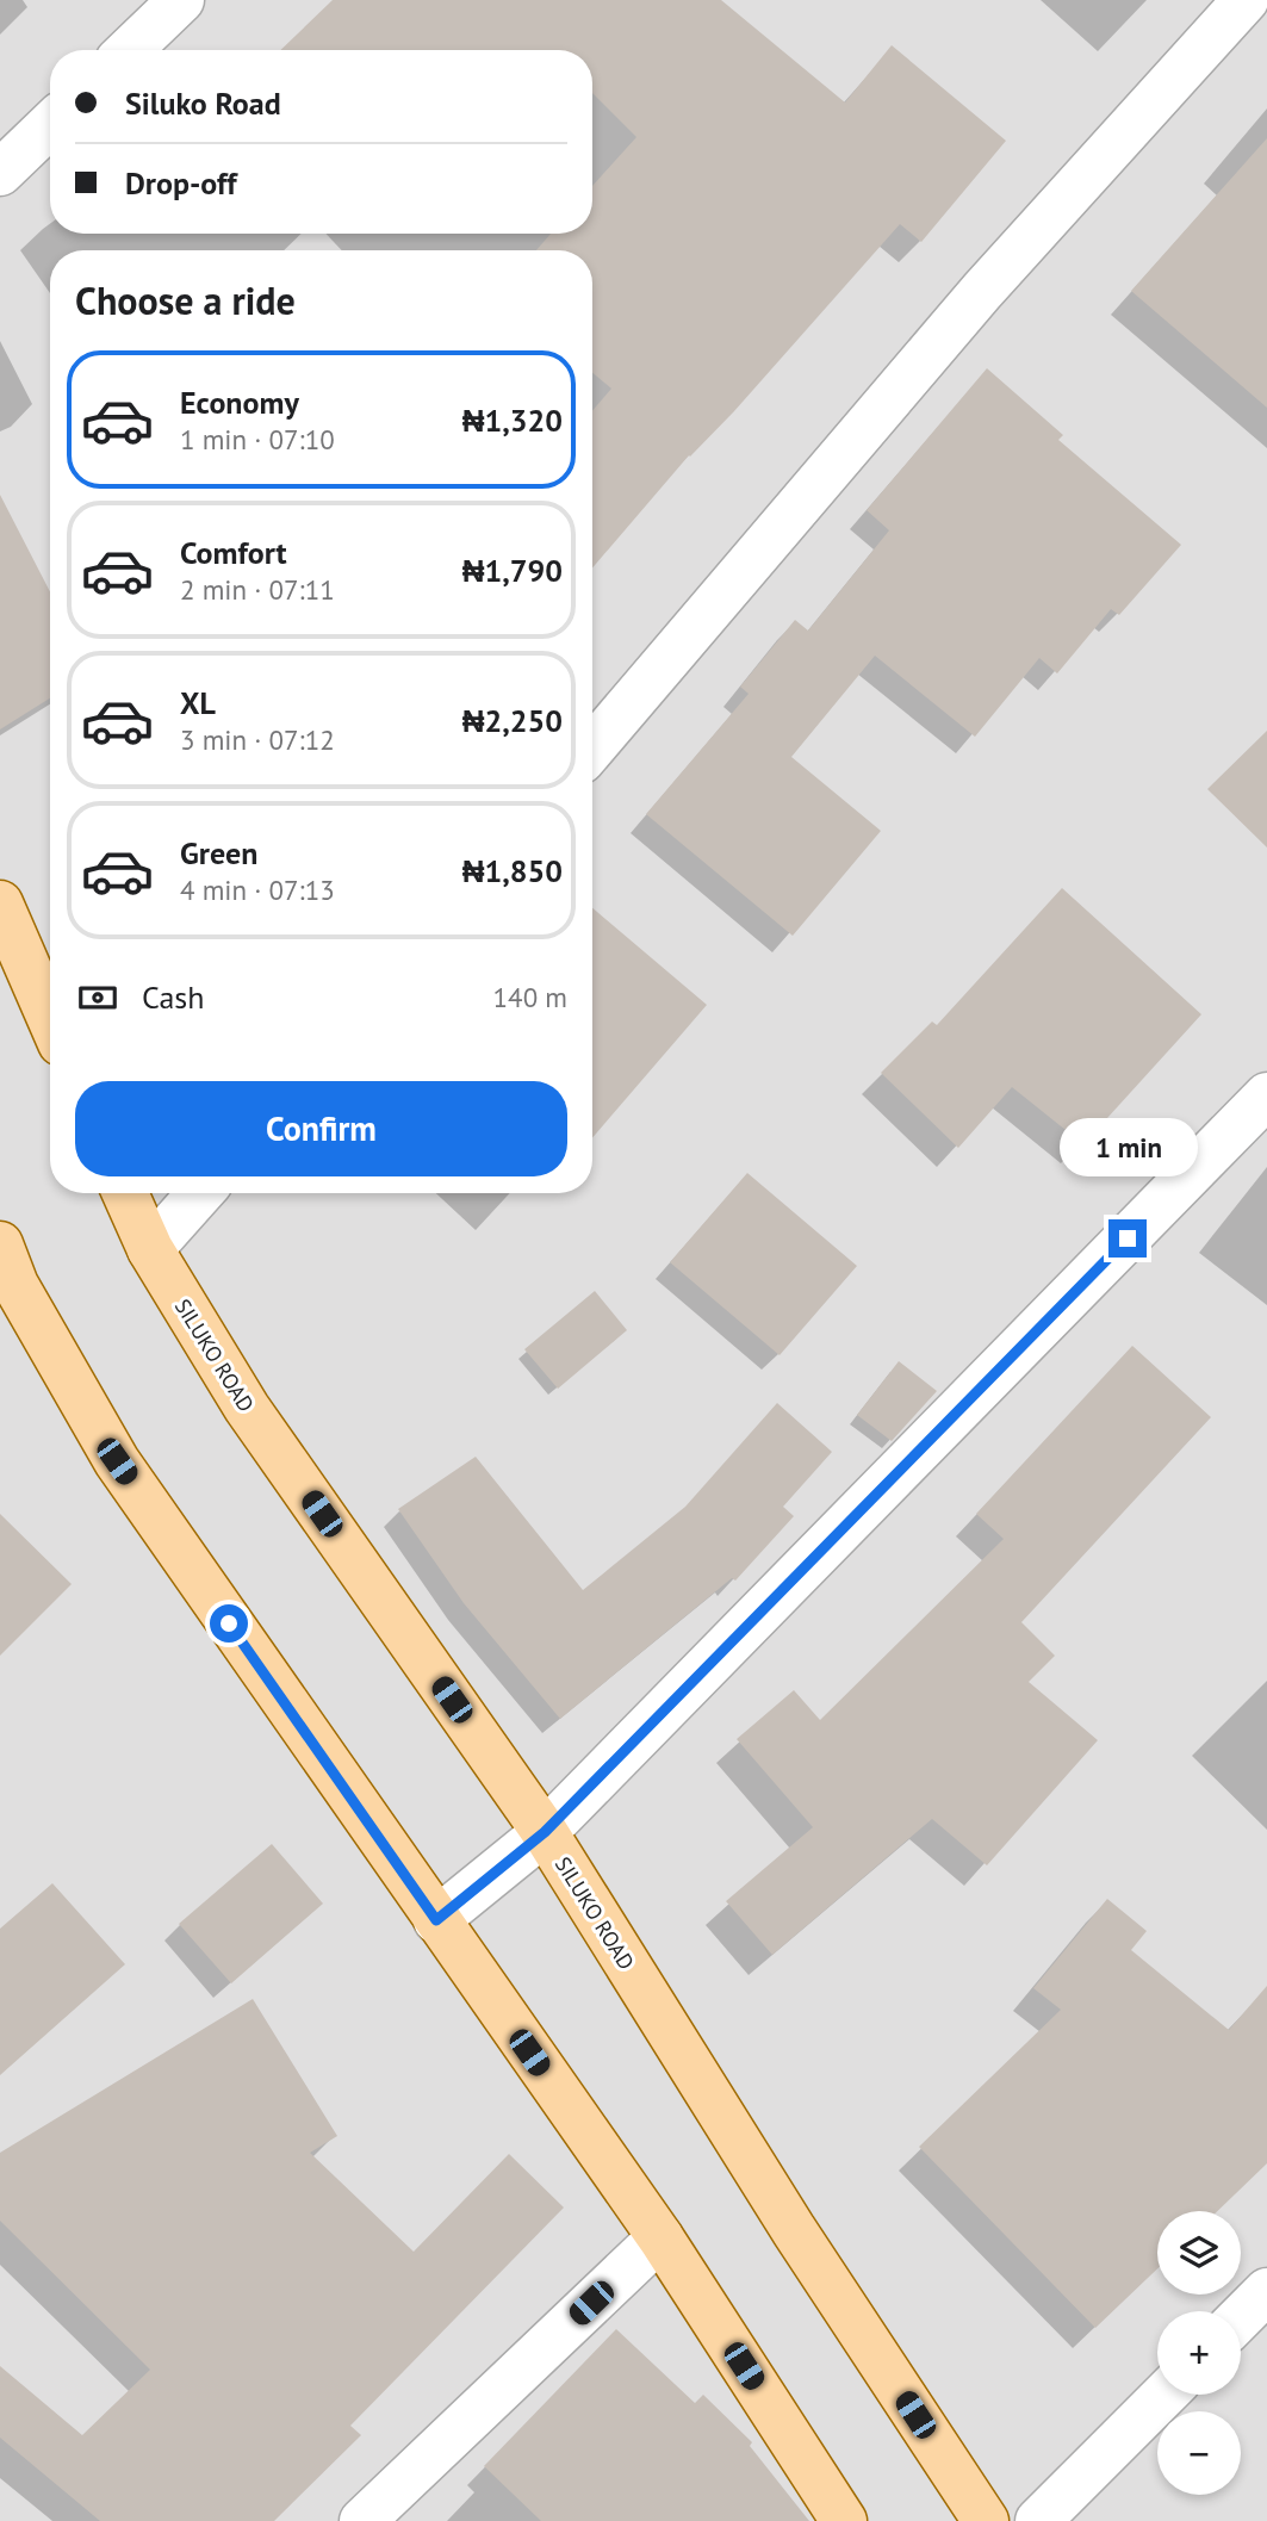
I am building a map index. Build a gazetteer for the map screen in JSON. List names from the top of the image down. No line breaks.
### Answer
{"streets":{"main road":["SILUKO ROAD"]},"page":{"banner":["Siluko Road","Drop-off"],"heading":"Choose a ride","list":[{"name":"Economy","note":"1 min · 07:10","value":"₦1,320"},{"name":"Comfort","note":"2 min · 07:11","value":"₦1,790"},{"name":"XL","note":"3 min · 07:12","value":"₦2,250"},{"name":"Green","note":"4 min · 07:13","value":"₦1,850"}],"pay":["Cash","140 m"],"buttons":"Confirm","bubble":"1 min","map_buttons":["+","−"]}}
